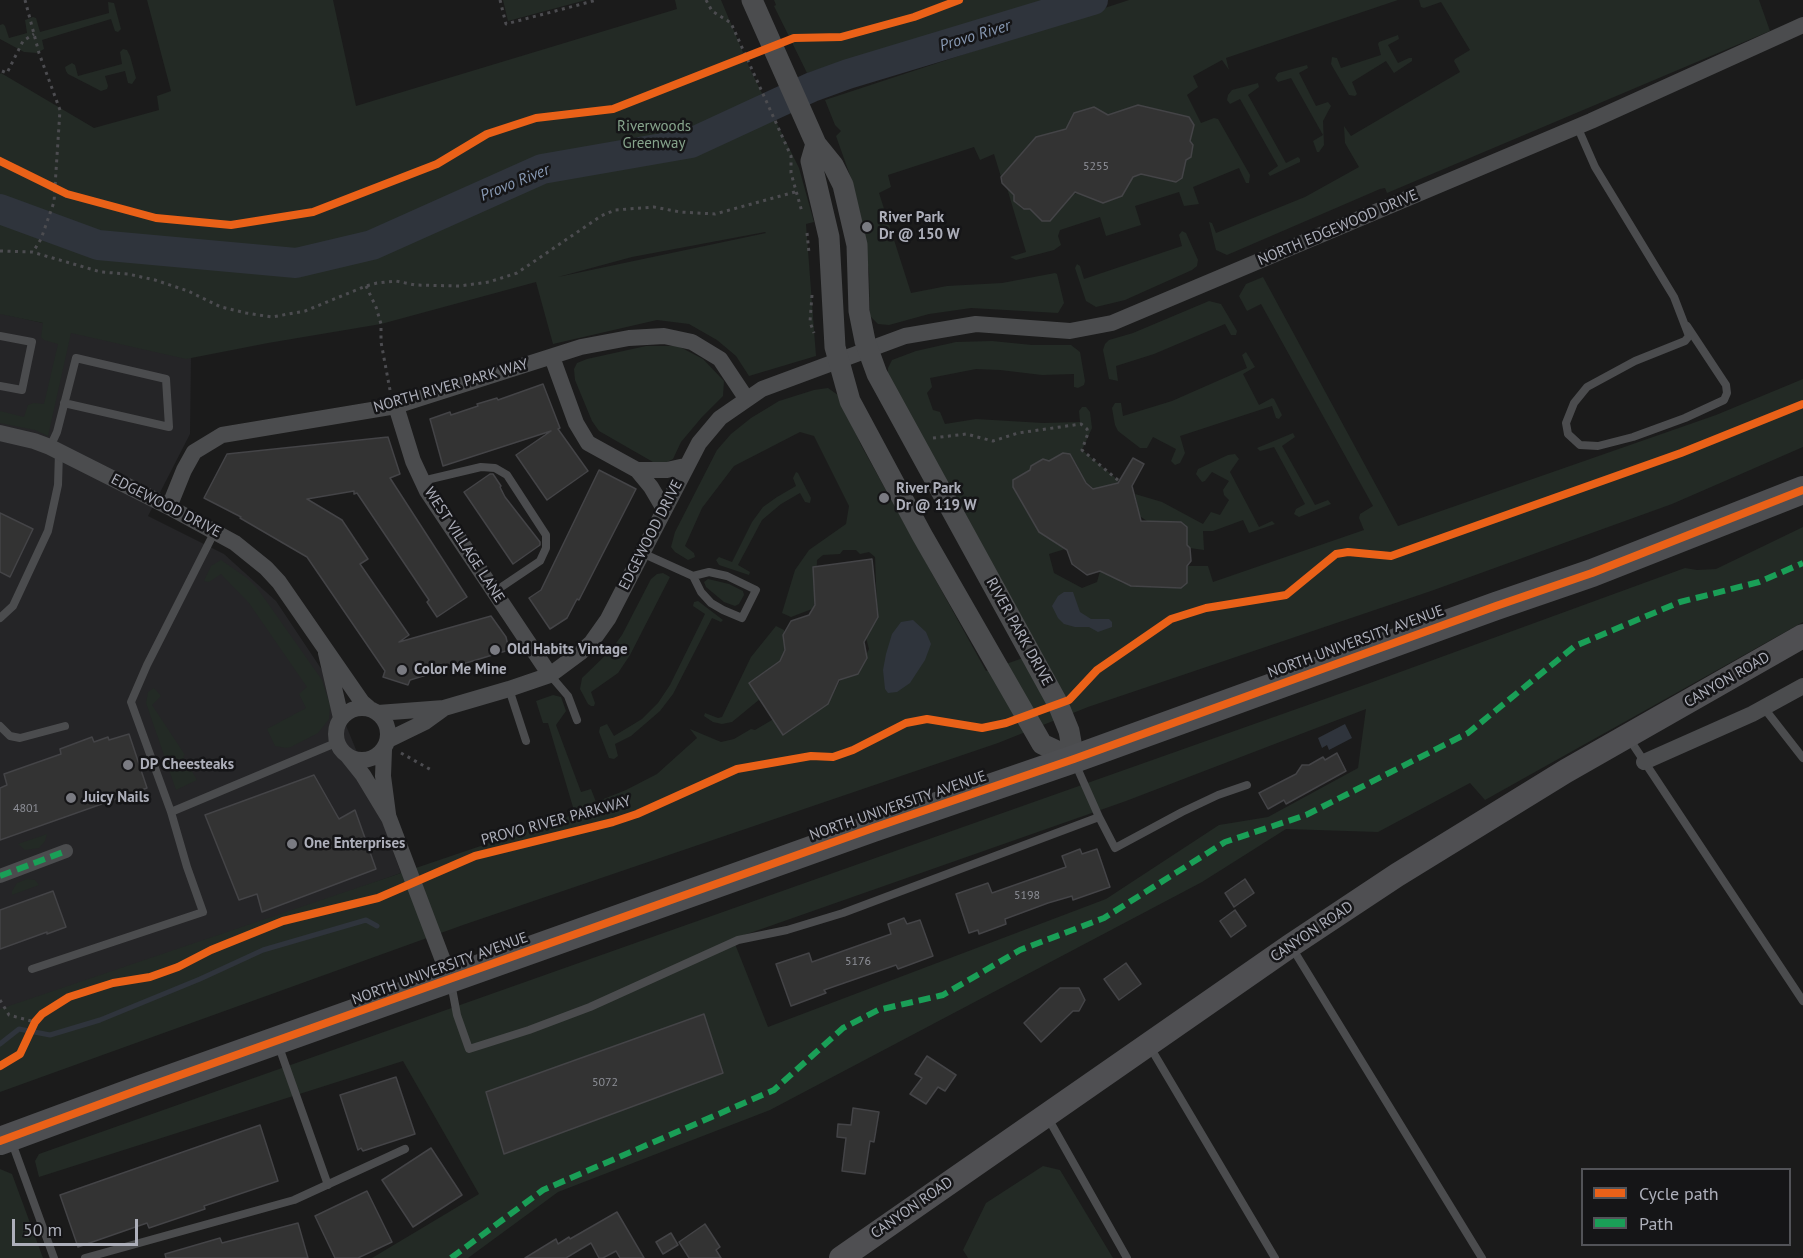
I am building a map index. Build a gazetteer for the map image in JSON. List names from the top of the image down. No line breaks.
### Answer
{"streets":{"highway":["NORTH UNIVERSITY AVENUE"],"main road":["CANYON ROAD"],"street":["NORTH EDGEWOOD DRIVE","NORTH RIVER PARK WAY","EDGEWOOD DRIVE","WEST VILLAGE LANE","RIVER PARK DRIVE"],"cycle path":["PROVO RIVER PARKWAY"]},"crossings":[["NORTH EDGEWOOD DRIVE","EDGEWOOD DRIVE"],["NORTH EDGEWOOD DRIVE","RIVER PARK DRIVE"],["NORTH RIVER PARK WAY","EDGEWOOD DRIVE"],["NORTH RIVER PARK WAY","WEST VILLAGE LANE"],["EDGEWOOD DRIVE","WEST VILLAGE LANE"],["EDGEWOOD DRIVE","RIVER PARK DRIVE"],["RIVER PARK DRIVE","NORTH UNIVERSITY AVENUE"]],"water":["Provo River"],"parks":["Riverwoods Greenway"],"places":["River Park Dr @ 150 W","River Park Dr @ 119 W","Old Habits Vintage","Color Me Mine","DP Cheesteaks","Juicy Nails","One Enterprises"],"house_numbers":["5255","4801","5198","5176","5072"],"legend":["Cycle path","Path"],"scale_bar":"50 m"}
